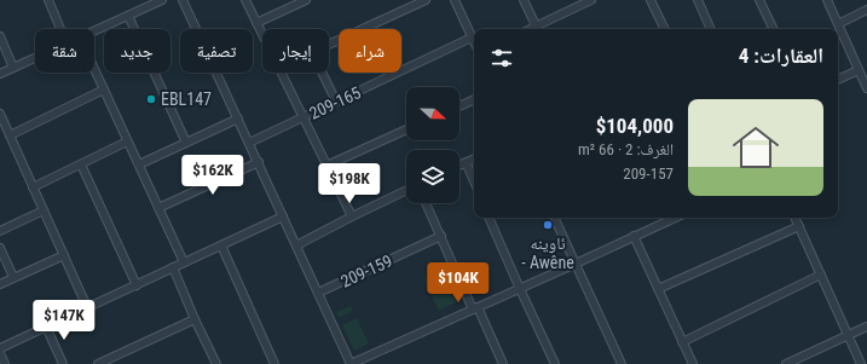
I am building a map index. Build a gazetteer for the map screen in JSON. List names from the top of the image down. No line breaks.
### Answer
{"streets":{"street":["209-165","209-159"]},"places":["EBL147","ئاوینە - Awêne"],"north":"right","page":{"chip":["شراء","إيجار","تصفية","جديد","شقة"],"heading":"العقارات: 4","list":[{"name":"$104,000","note":"الغرف: 2 · 66 m² · 209-157"}],"price":["$162K","$198K","$104K","$147K"]}}
